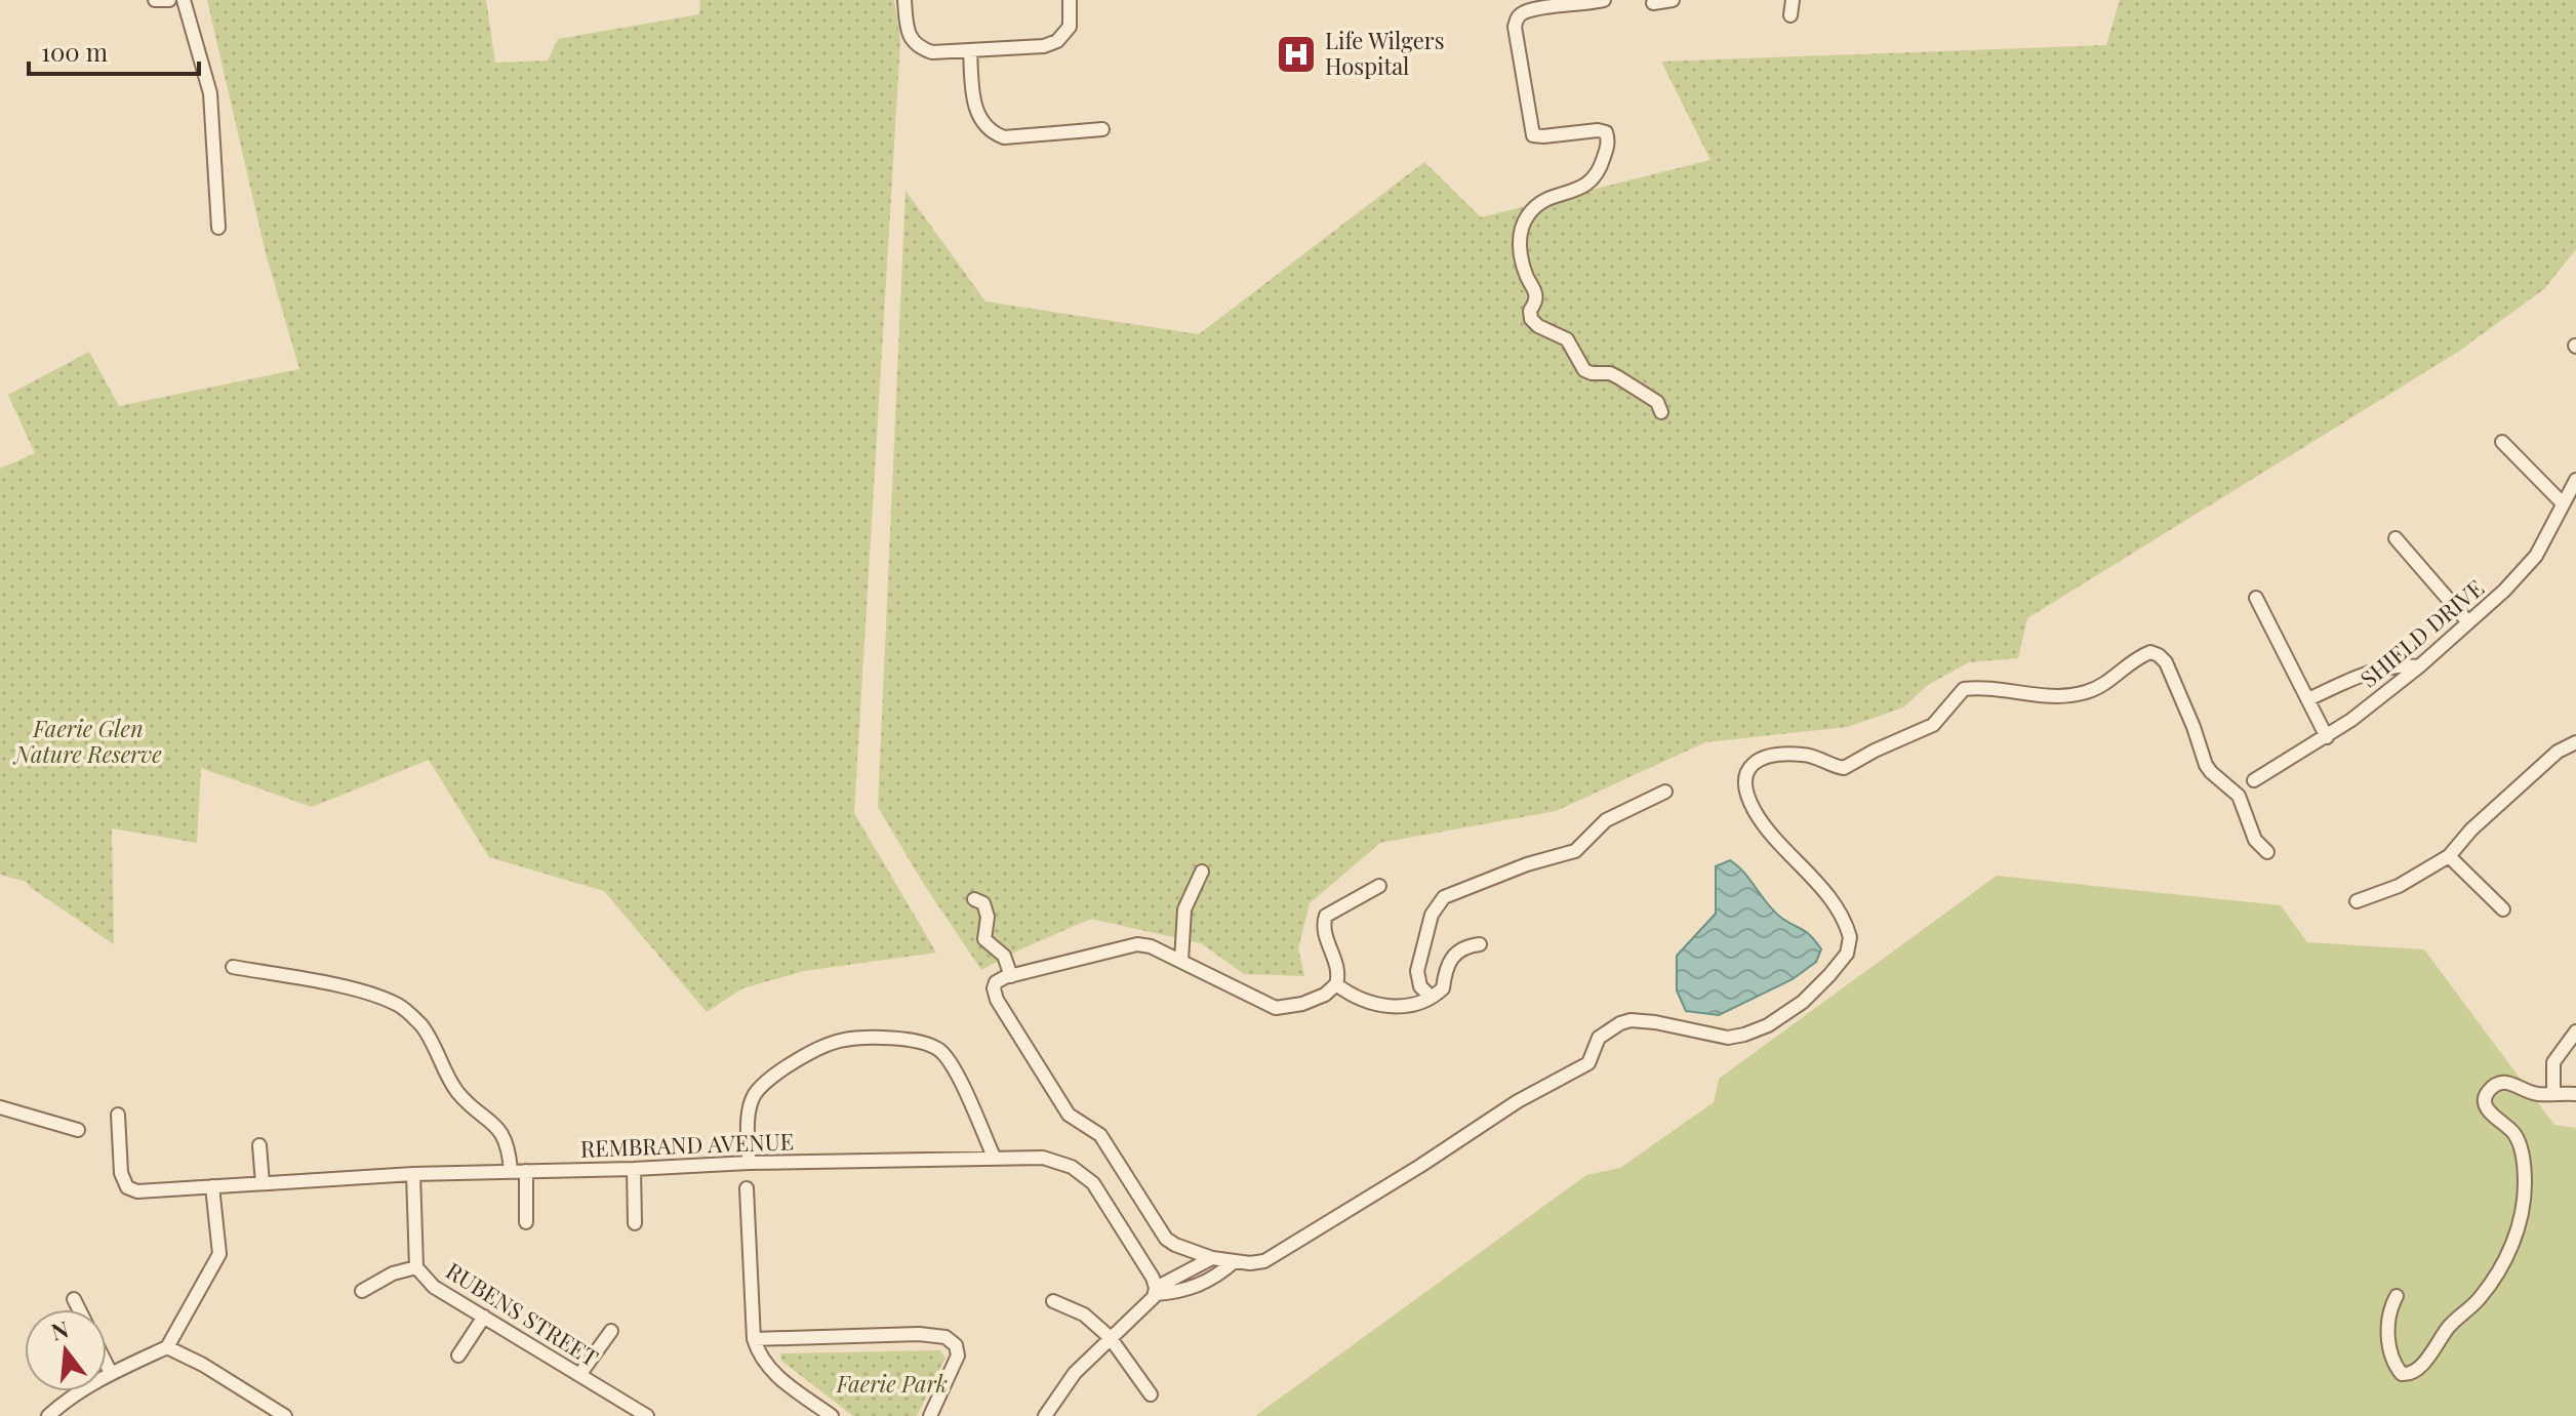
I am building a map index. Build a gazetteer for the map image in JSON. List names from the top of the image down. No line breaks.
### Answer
{"streets":{"street":["SHIELD DRIVE","REMBRAND AVENUE","RUBENS STREET"]},"crossings":[["REMBRAND AVENUE","RUBENS STREET"]],"parks":["Faerie Glen Nature Reserve","Faerie Park"],"places":{"hospital":["Life Wilgers Hospital"]},"scale_bar":"100 m","north":"top"}
